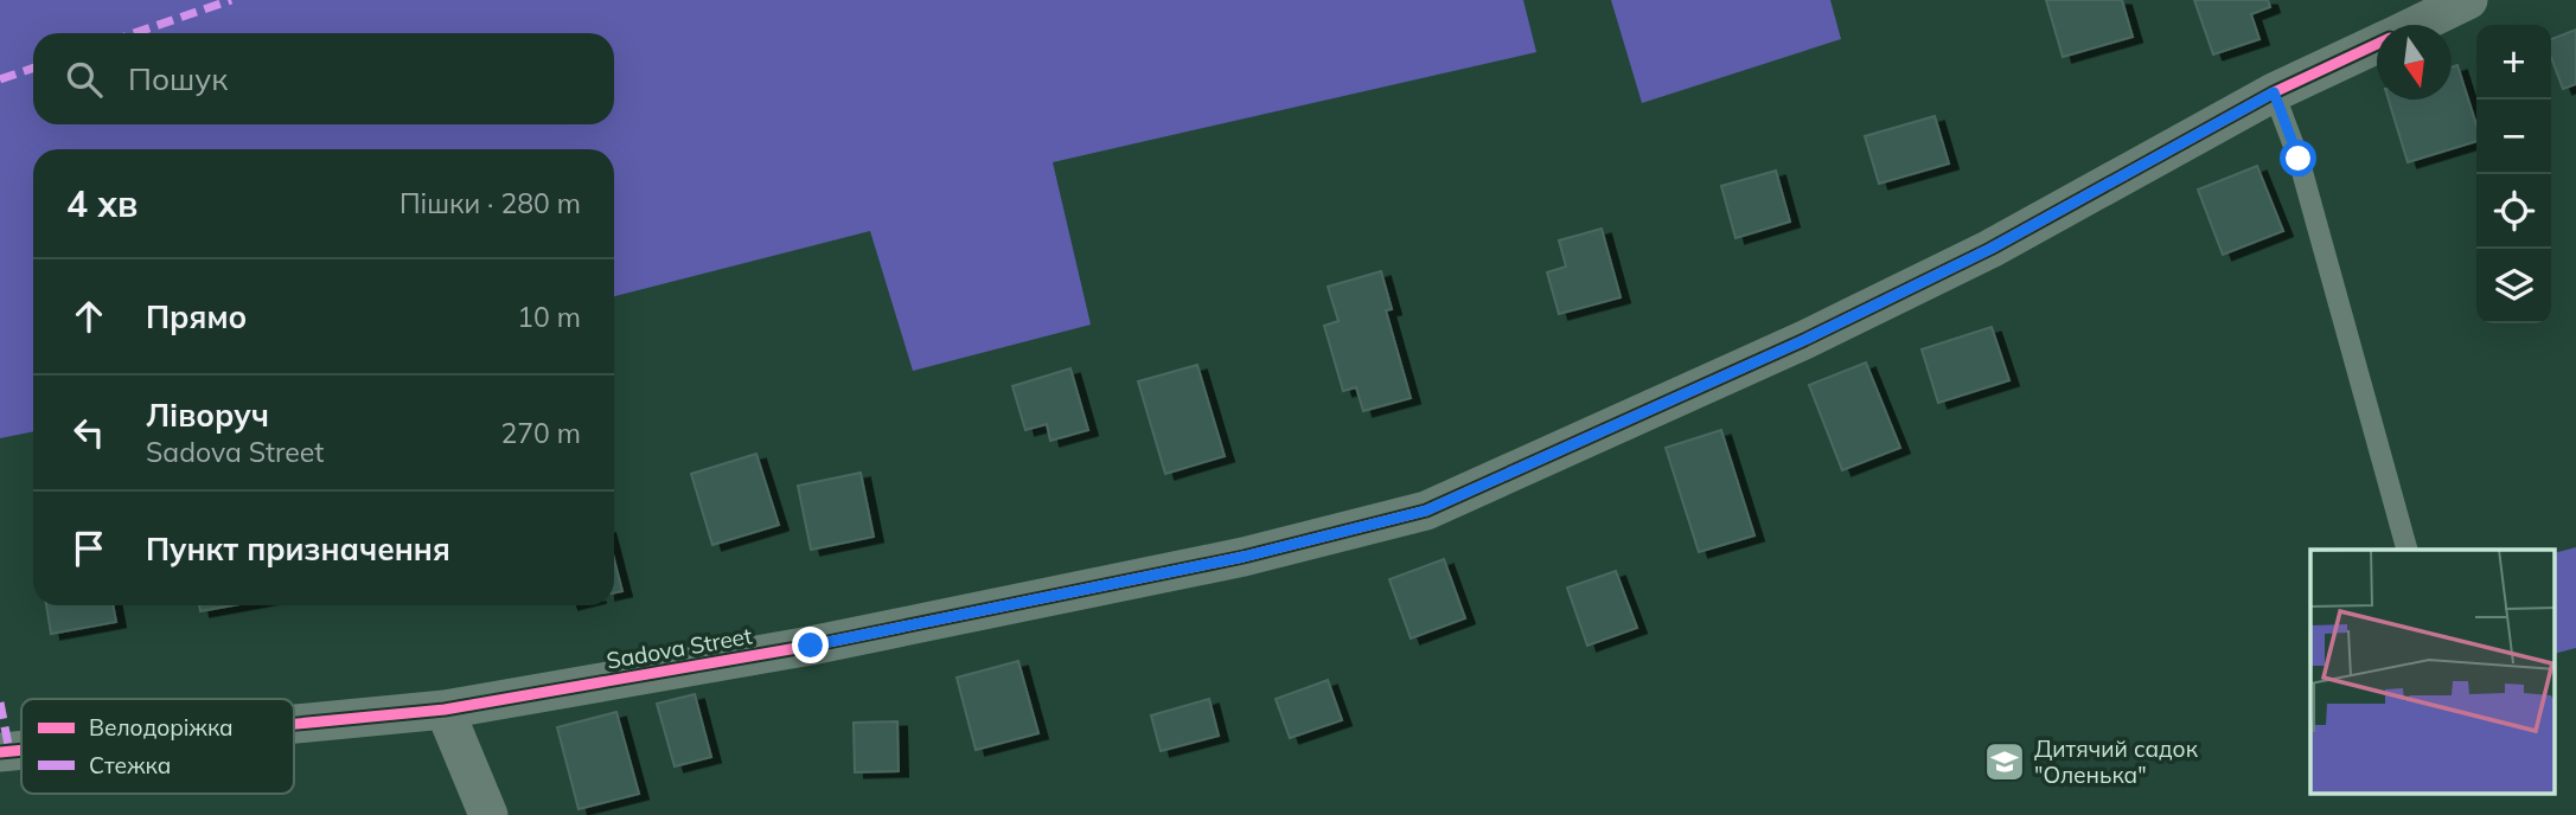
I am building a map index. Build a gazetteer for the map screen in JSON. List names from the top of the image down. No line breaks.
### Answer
{"streets":{"street":["Sadova Street"]},"places":{"school or university":["Дитячий садок \"Оленька\""]},"legend":["Велодоріжка","Стежка"],"north":"bottom","page":{"map_buttons":["+","−"],"search":"Пошук","heading":["4 хв","Пішки · 280 m"],"list":[["Прямо","10 m"],["Ліворуч","Sadova Street","270 m"],"Пункт призначення"]}}
